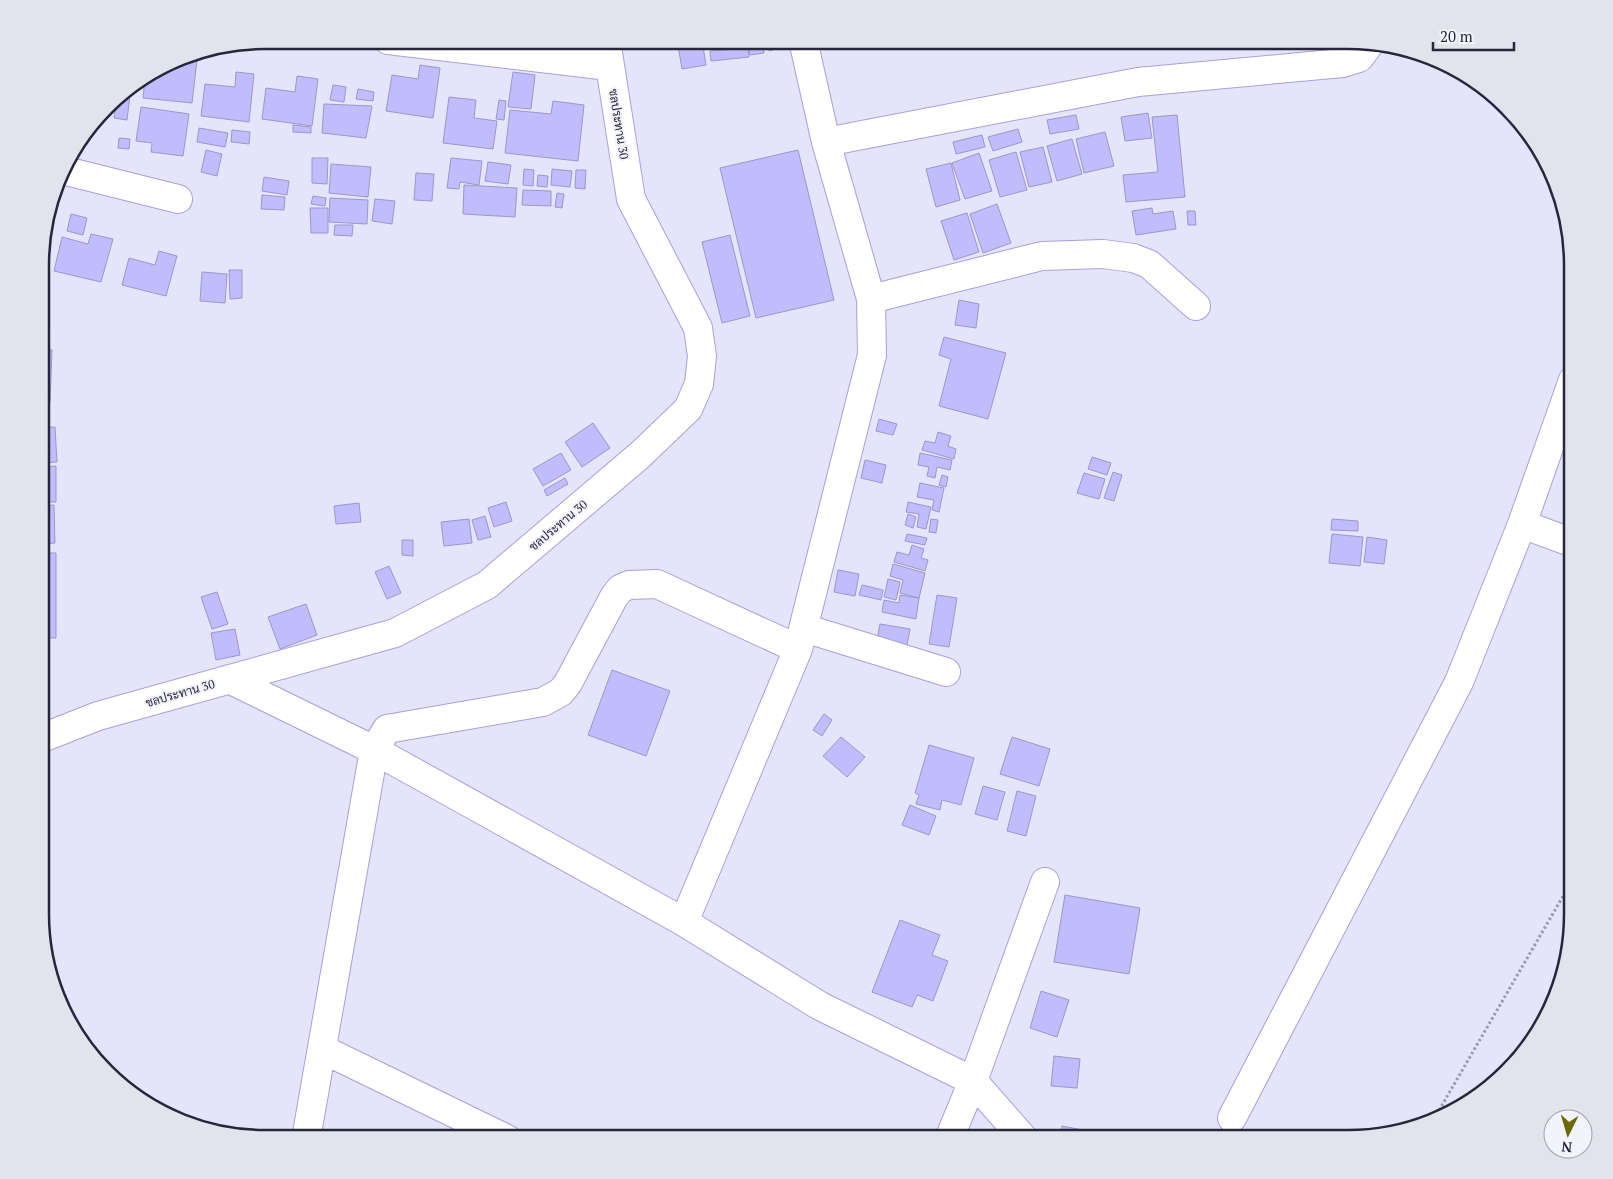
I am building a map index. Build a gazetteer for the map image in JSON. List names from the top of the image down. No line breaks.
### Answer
{"streets":{"street":["ชลประทาน 30"]},"scale_bar":"20 m","north":"bottom"}
